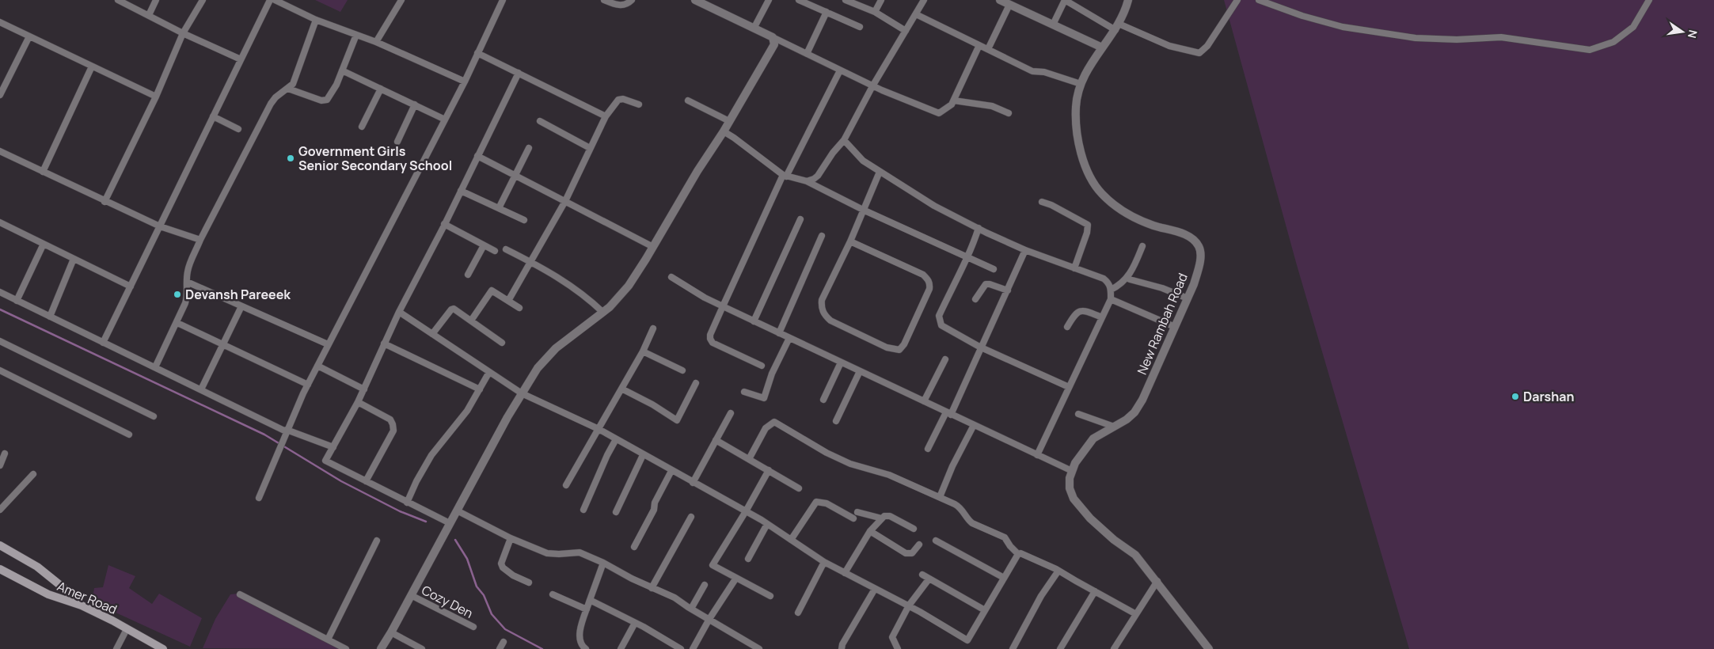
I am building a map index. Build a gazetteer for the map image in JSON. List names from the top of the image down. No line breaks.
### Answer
{"streets":{"main road":["Amer Road"],"street":["New Rambah Road","Cozy Den"]},"places":["Government Girls Senior Secondary School","Devansh Pareeek","Darshan"],"north":"right"}
